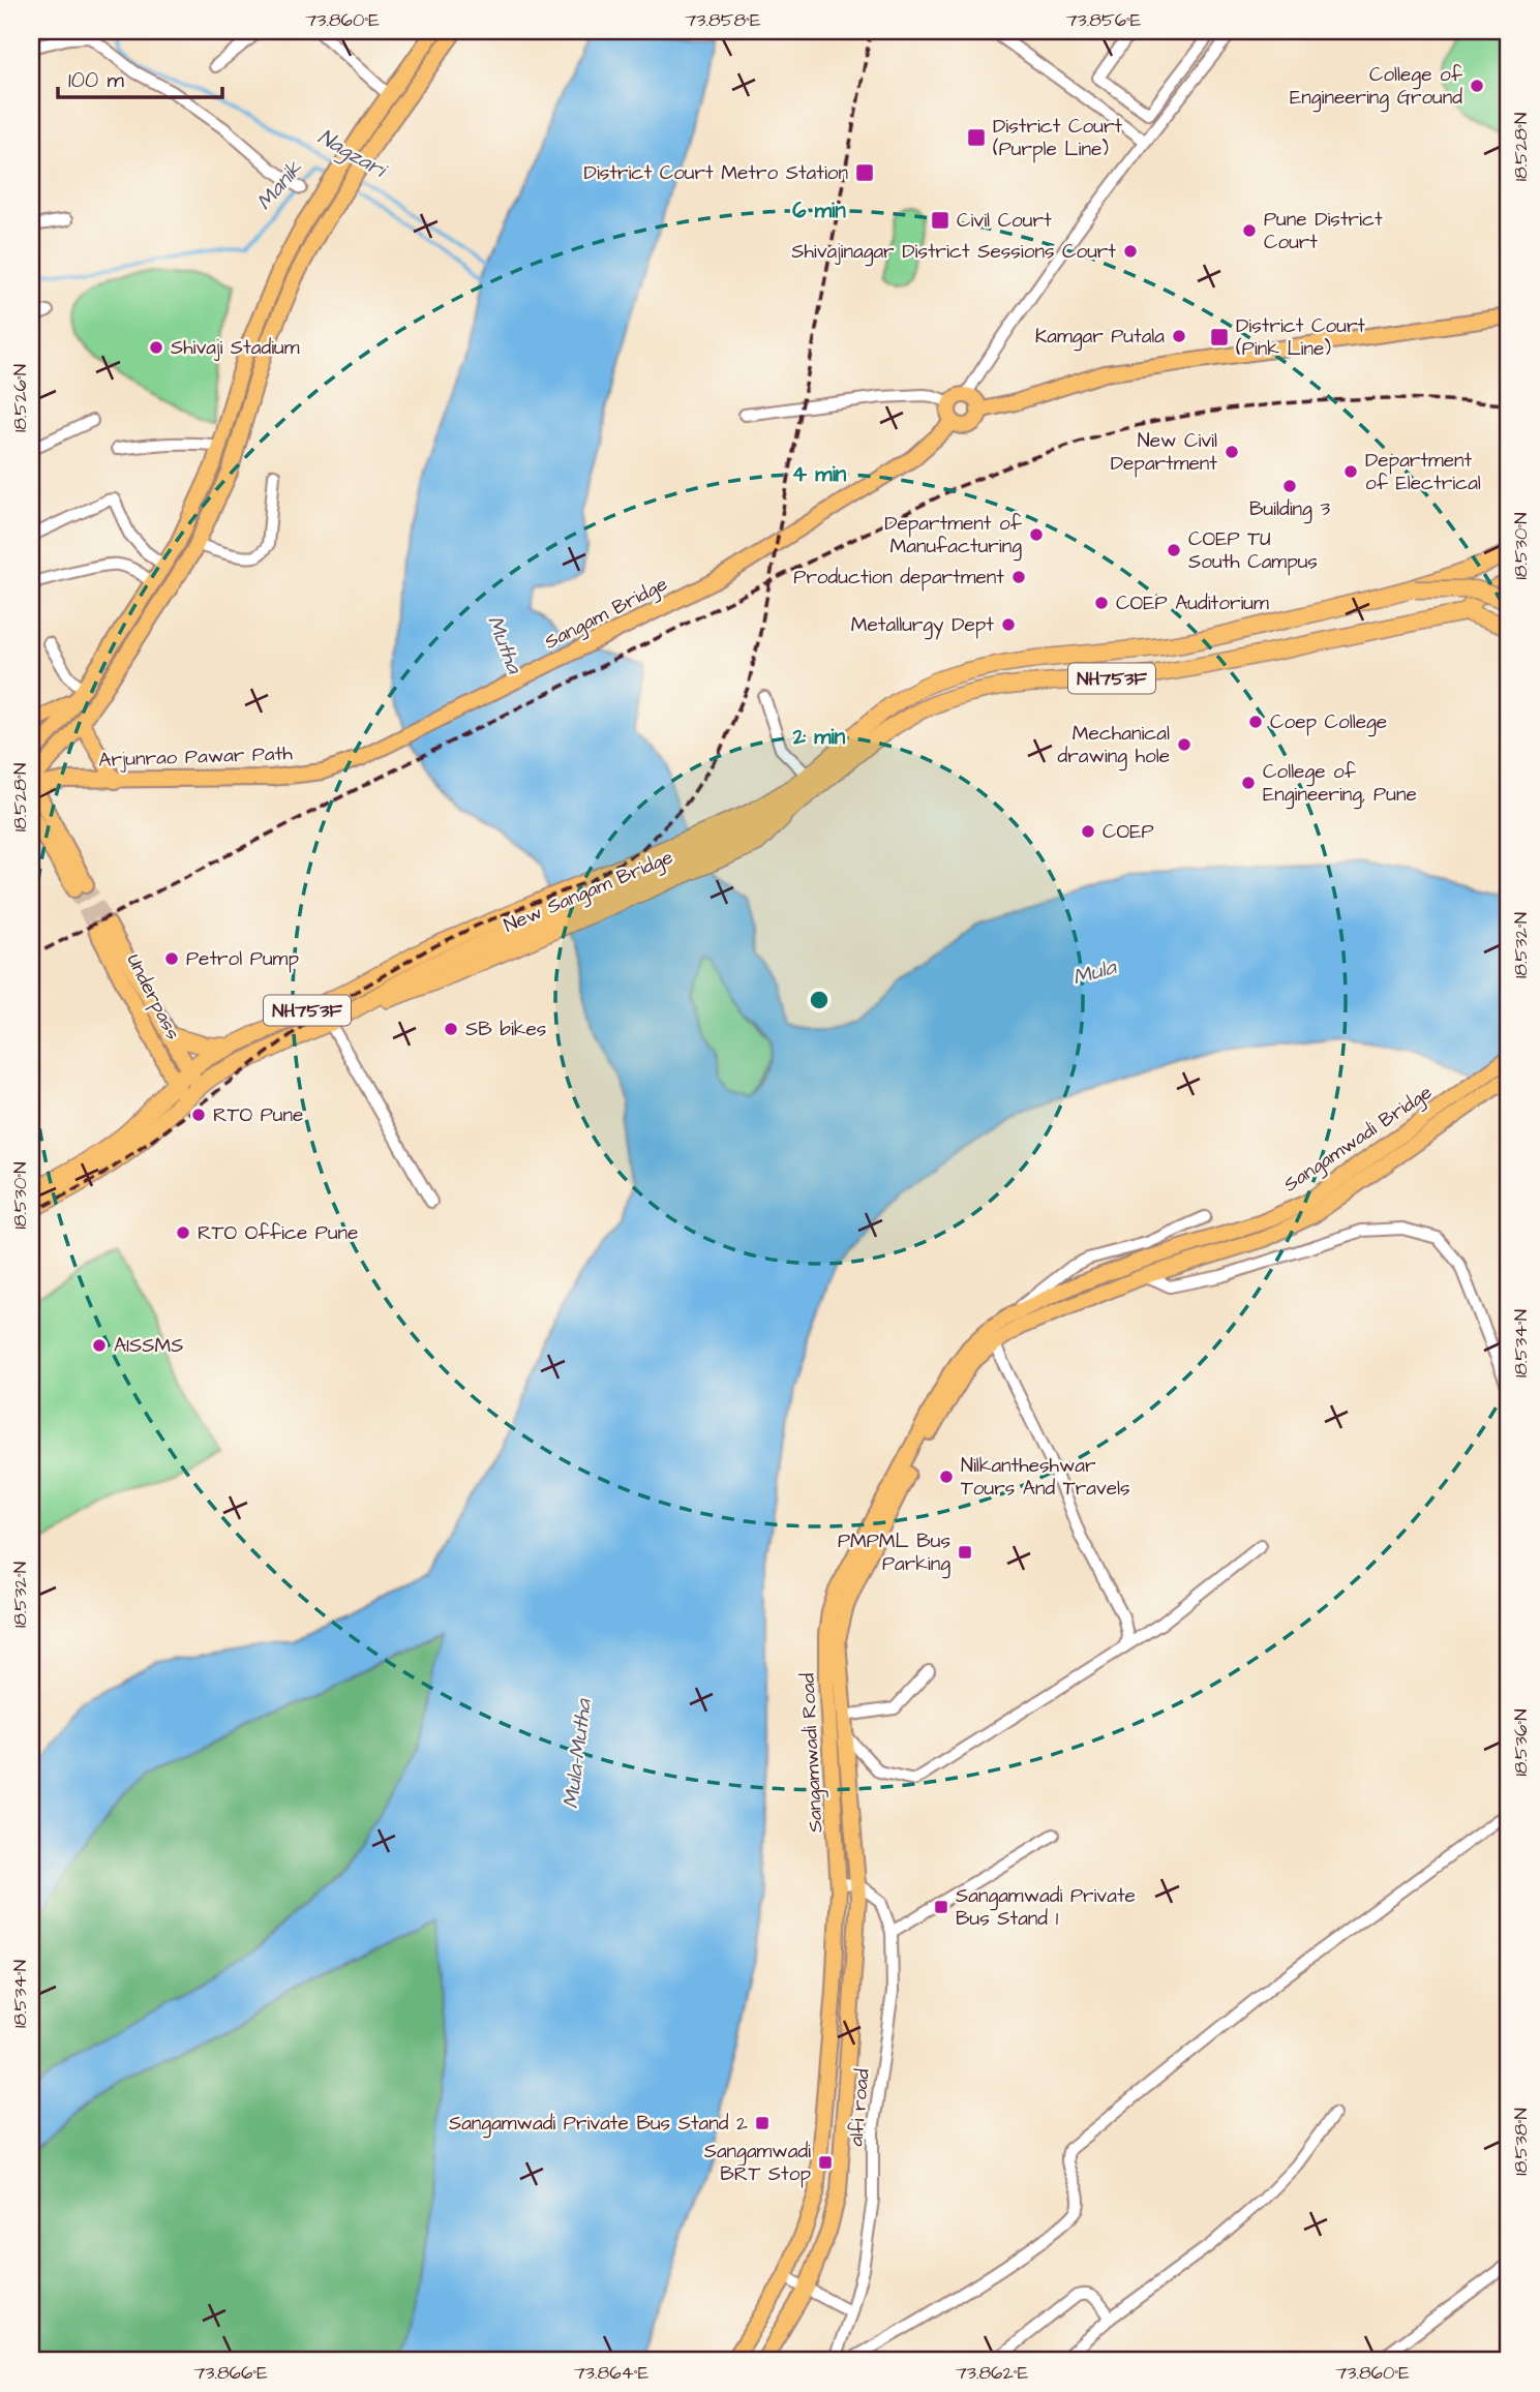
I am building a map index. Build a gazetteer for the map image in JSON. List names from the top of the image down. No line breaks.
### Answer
{"streets":{"highway":["NH753F","New Sangam Bridge"],"main road":["Sangam Bridge","Arjunrao Pawar Path","Underpass","Sangamwadi Bridge","Sangamwadi Road"],"street":["alfi road"]},"crossings":[["Sangam Bridge","Arjunrao Pawar Path"],["NH753F","New Sangam Bridge"],["NH753F","Underpass"],["Sangamwadi Bridge","Sangamwadi Road"],["Sangamwadi Road","alfi road"]],"water":["Nagzari","Manik","Mutha","Mula","Mula-Mutha"],"places":{"other":["College of Engineering Ground","Pune District Court","Shivajinagar District Sessions Court","Kamgar Putala","Shivaji Stadium","New Civil Department","Department of Electrical","Building 3","Department of Manufacturing","COEP TU South Campus","Production department","COEP Auditorium","Metallurgy Dept","Coep College","Mechanical drawing hole","College of Engineering, Pune","COEP","Petrol Pump","SB bikes","RTO Pune","RTO Office Pune","AISSMS","Nilkantheshwar Tours And Travels"],"transit":["District Court (Purple Line)","District Court Metro Station","Civil Court","District Court (Pink Line)","PMPML Bus Parking","Sangamwadi Private Bus Stand 1","Sangamwadi Private Bus Stand 2","Sangamwadi BRT Stop"]},"scale_bar":"100 m","coordinates":["73.860°E","73.858°E","73.856°E","18.528°N","18.526°N","18.530°N","18.532°N","18.534°N","18.536°N","18.538°N","73.866°E","73.864°E","73.862°E"],"rings":["6 min","4 min","2 min"]}
